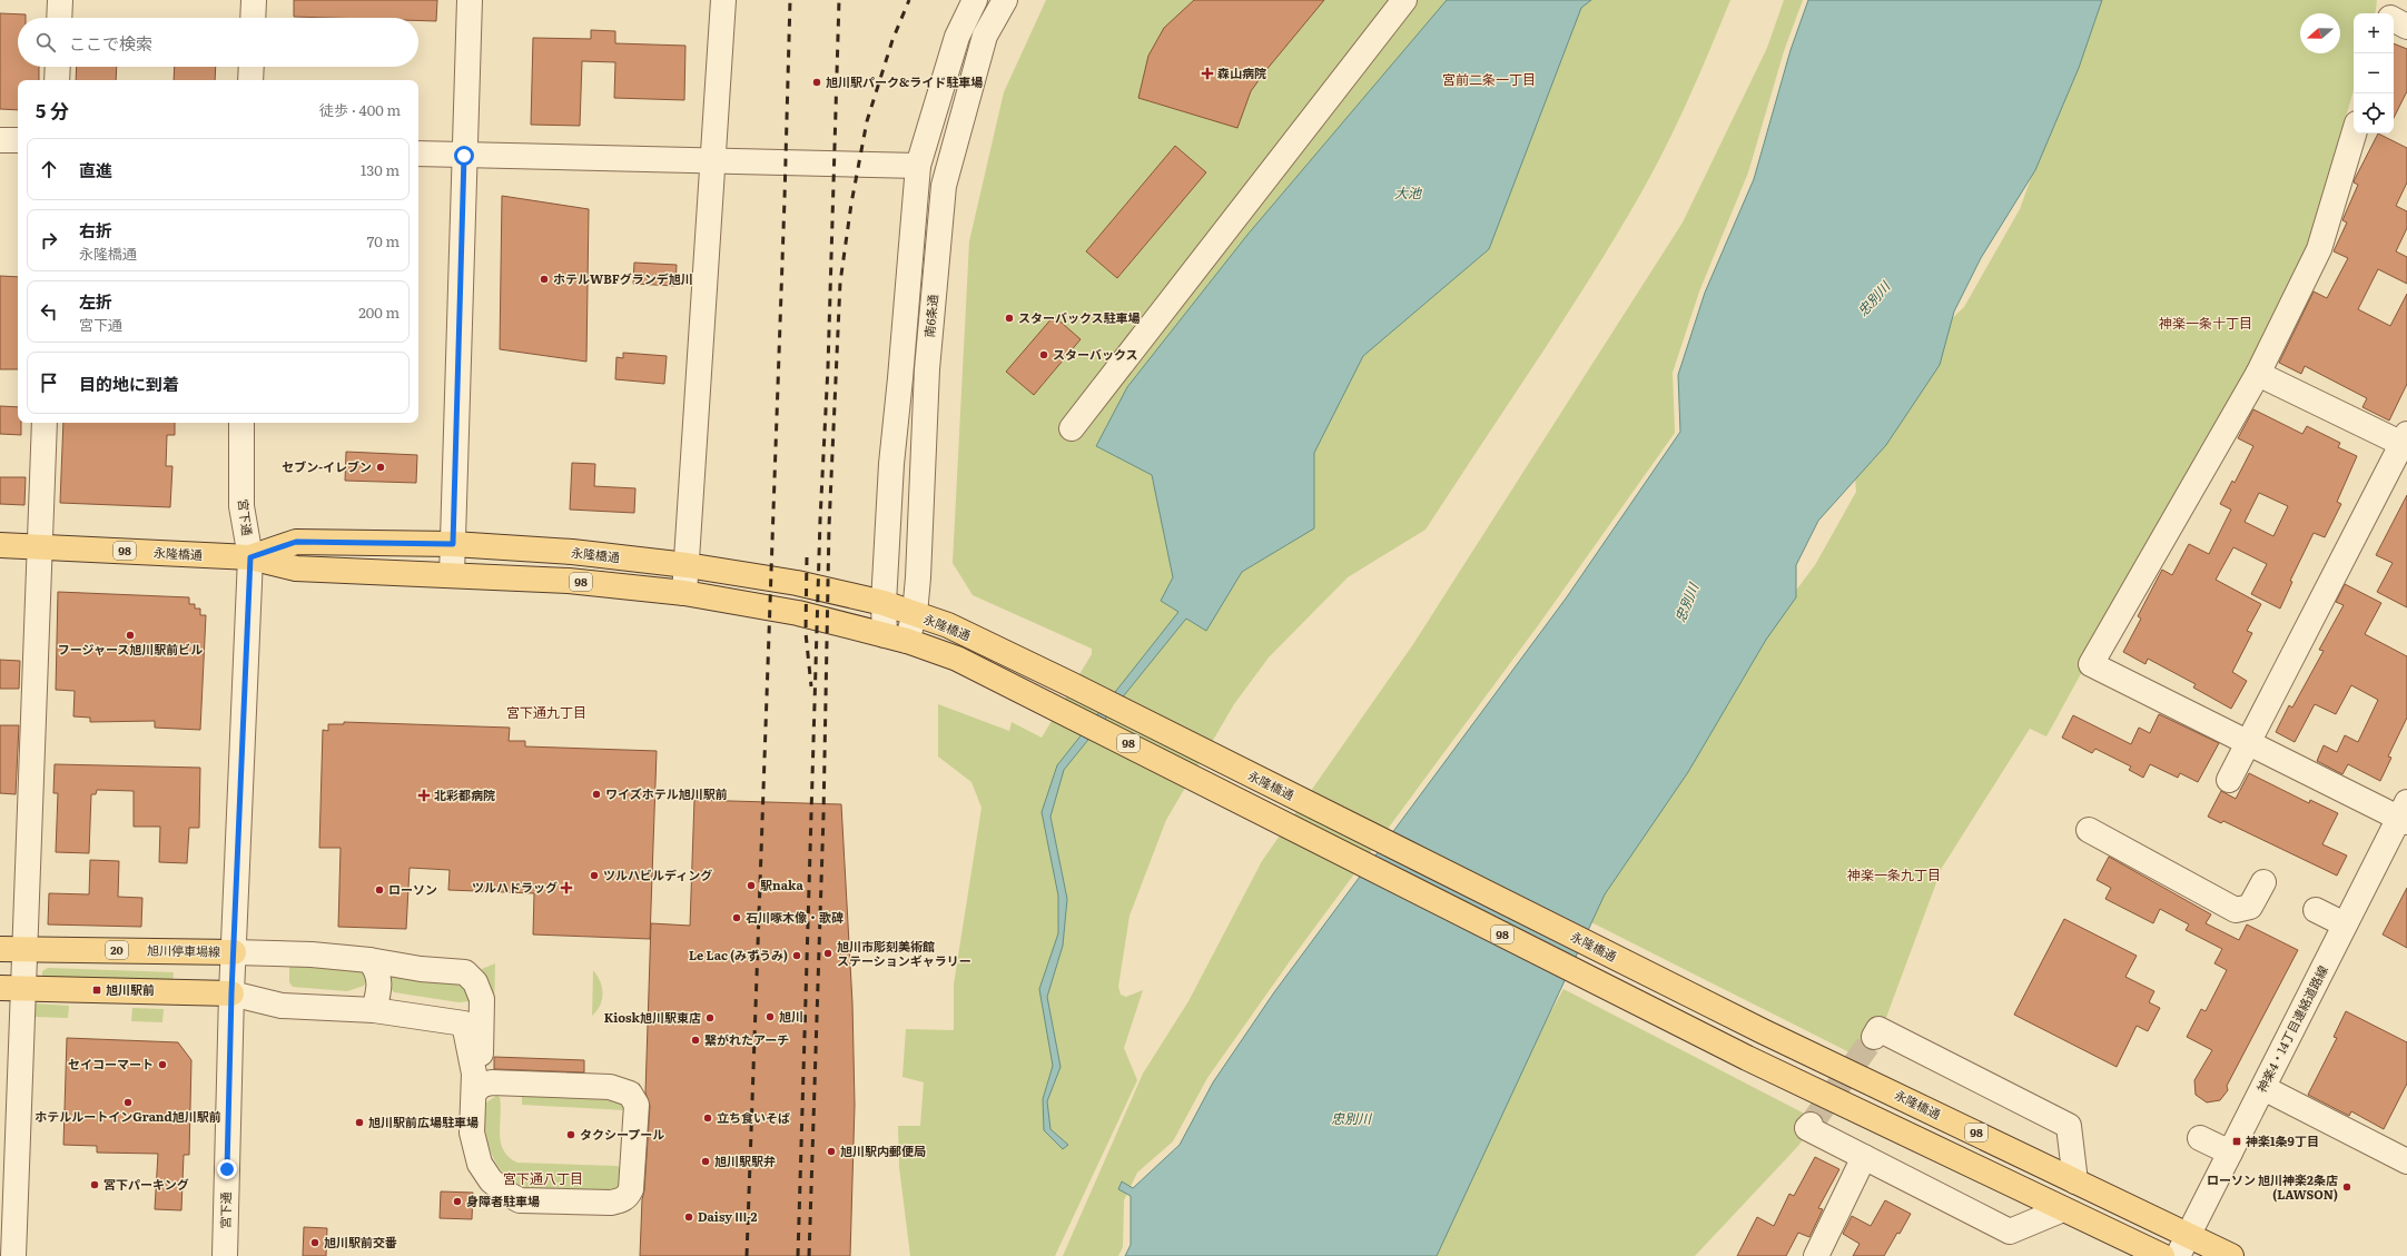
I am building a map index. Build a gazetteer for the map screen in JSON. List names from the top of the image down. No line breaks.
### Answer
{"streets":{"main road":["98","永隆橋通","20","旭川停車場線"],"street":["南6条通","宮下通","神楽4・14丁目連絡道路線"]},"crossings":[["南6条通","永隆橋通"],["宮下通","永隆橋通"],["宮下通","旭川停車場線"],["永隆橋通","神楽4・14丁目連絡道路線"]],"districts":["宮前二条一丁目","神楽一条十丁目","宮下通九丁目","神楽一条九丁目","宮下通八丁目"],"water":["大池","忠別川"],"places":{"health":["森山病院","北彩都病院","ツルハドラッグ"],"other":["旭川駅パーク&ライド駐車場","ホテルWBFグランデ旭川","スターバックス駐車場","スターバックス","セブン-イレブン","フージャース旭川駅前ビル","ワイズホテル旭川駅前","ツルハビルディング","駅naka","ローソン","石川啄木像・歌碑","旭川市彫刻美術館 ステーションギャラリー","Le Lac (みずうみ)","旭川","Kiosk旭川駅東店","繋がれたアーチ","セイコーマート","ホテルルートインGrand旭川駅前","立ち食いそば","旭川駅前広場駐車場","タクシープール","旭川駅内郵便局","旭川駅駅弁","宮下パーキング","ローソン 旭川神楽2条店 (LAWSON)","身障者駐車場","Daisy Ⅲ-2","旭川駅前交番"],"transit":["旭川駅前","神楽1条9丁目"]},"north":"left","page":{"map_buttons":["+","−"],"search":"ここで検索","heading":["5 分","徒歩 · 400 m"],"list":[["直進","130 m"],["右折","永隆橋通","70 m"],["左折","宮下通","200 m"],"目的地に到着"]}}
